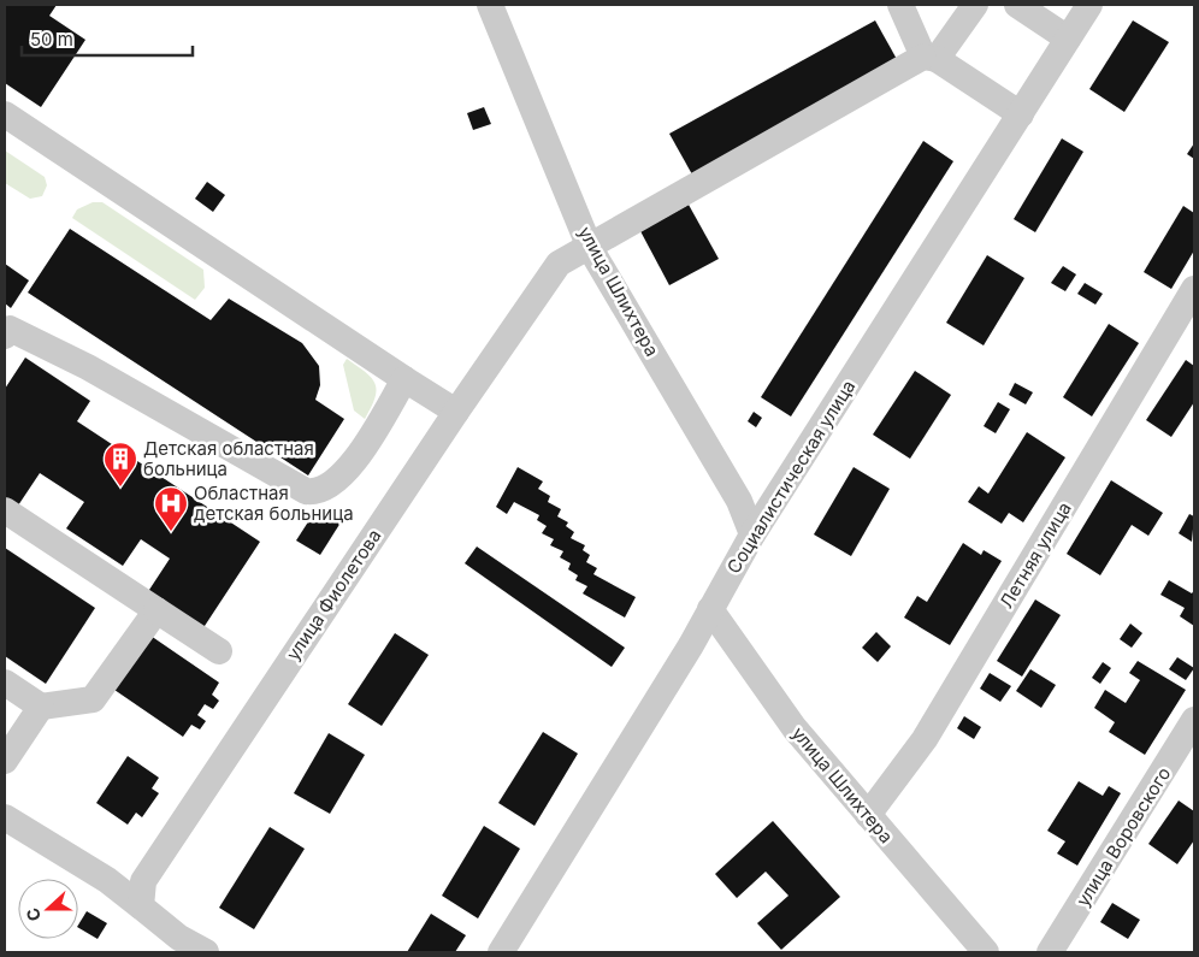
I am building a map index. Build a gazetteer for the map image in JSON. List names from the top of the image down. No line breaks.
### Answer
{"streets":{"street":["улица Шлихтера","Социалистическая улица","Летняя улица","улица Фиолетова","улица Воровского"]},"crossings":[["улица Шлихтера","Социалистическая улица"],["улица Шлихтера","Летняя улица"],["улица Шлихтера","улица Фиолетова"]],"places":{"building":["Детская областная больница"],"hospital":["Областная детская больница"]},"scale_bar":"50 m","north":"left"}
